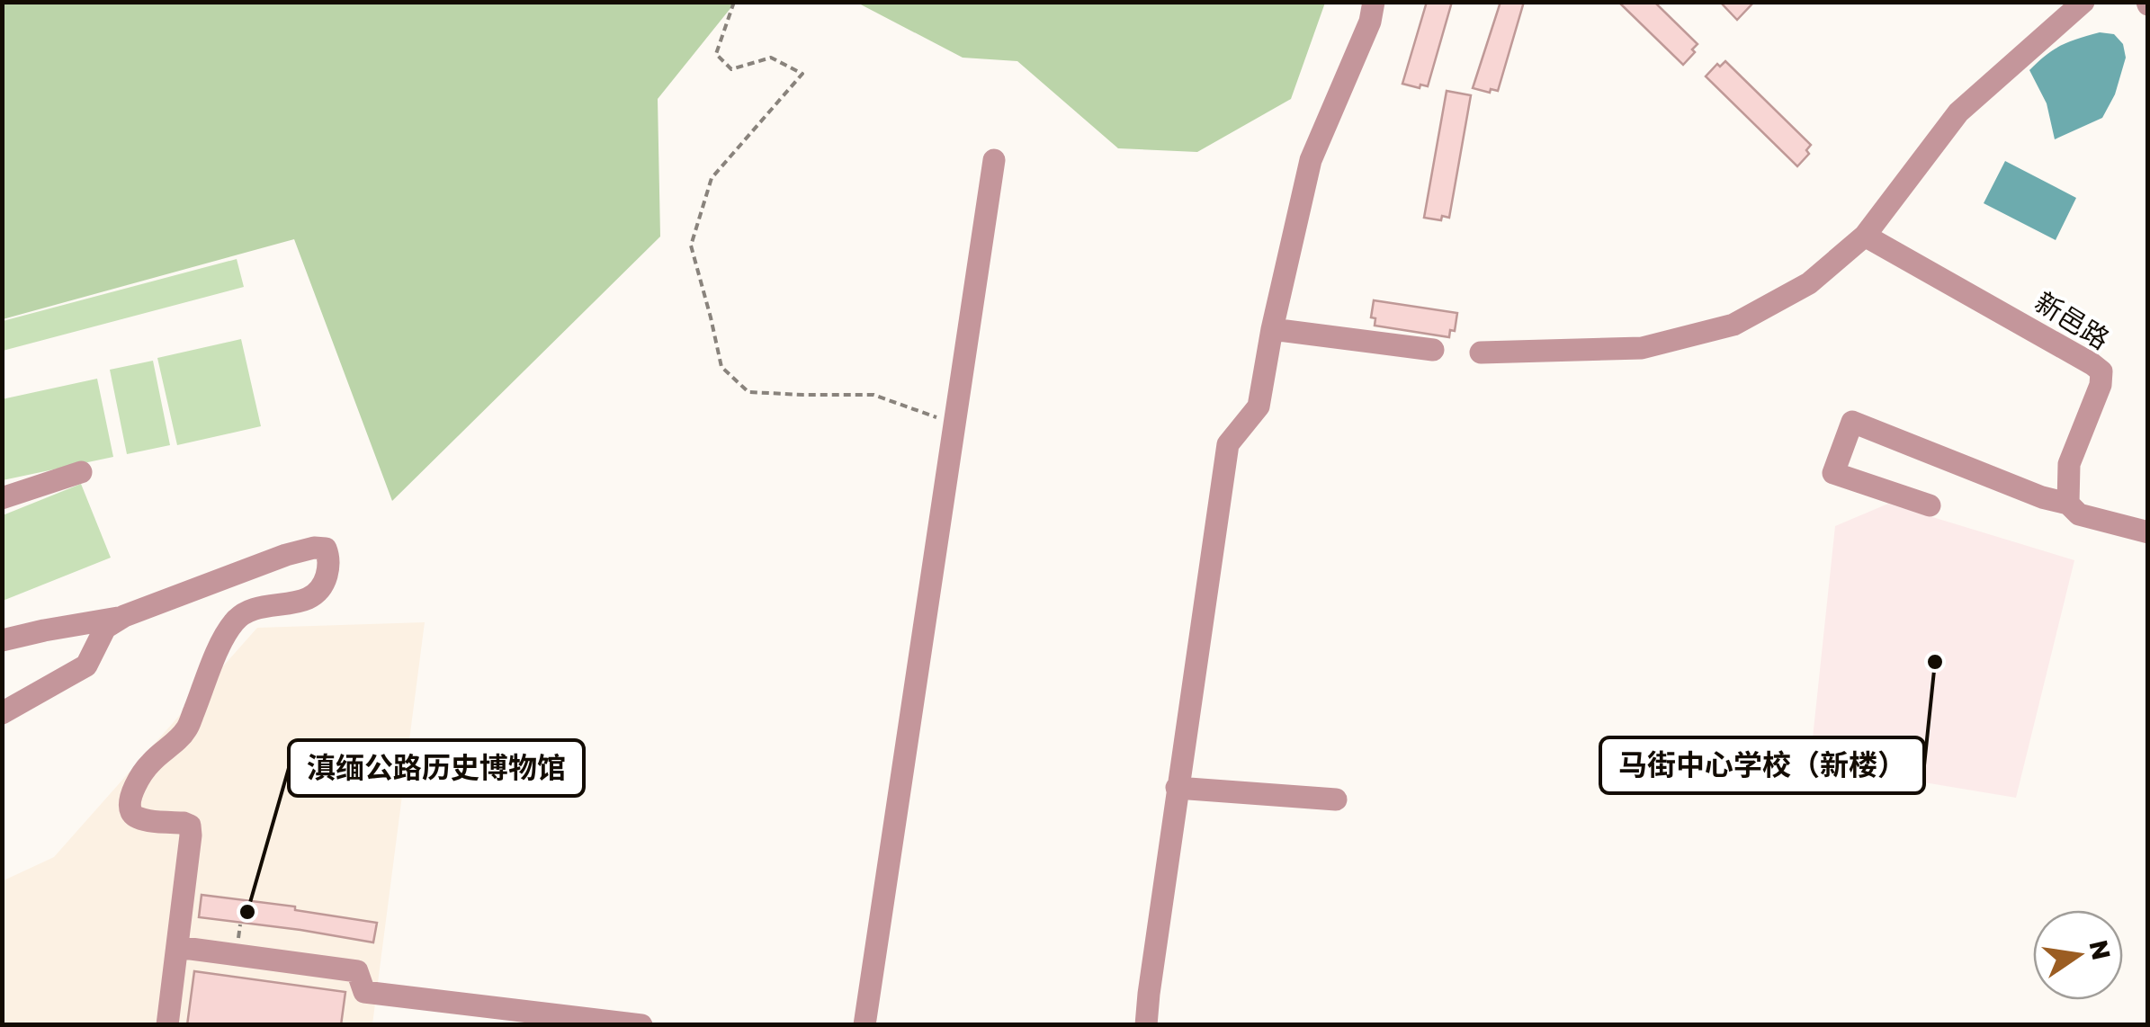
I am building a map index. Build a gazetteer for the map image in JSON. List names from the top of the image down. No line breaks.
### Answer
{"streets":{"street":["新邑路"]},"places":["马街中心学校（新楼）","滇缅公路历史博物馆"],"north":"right"}
